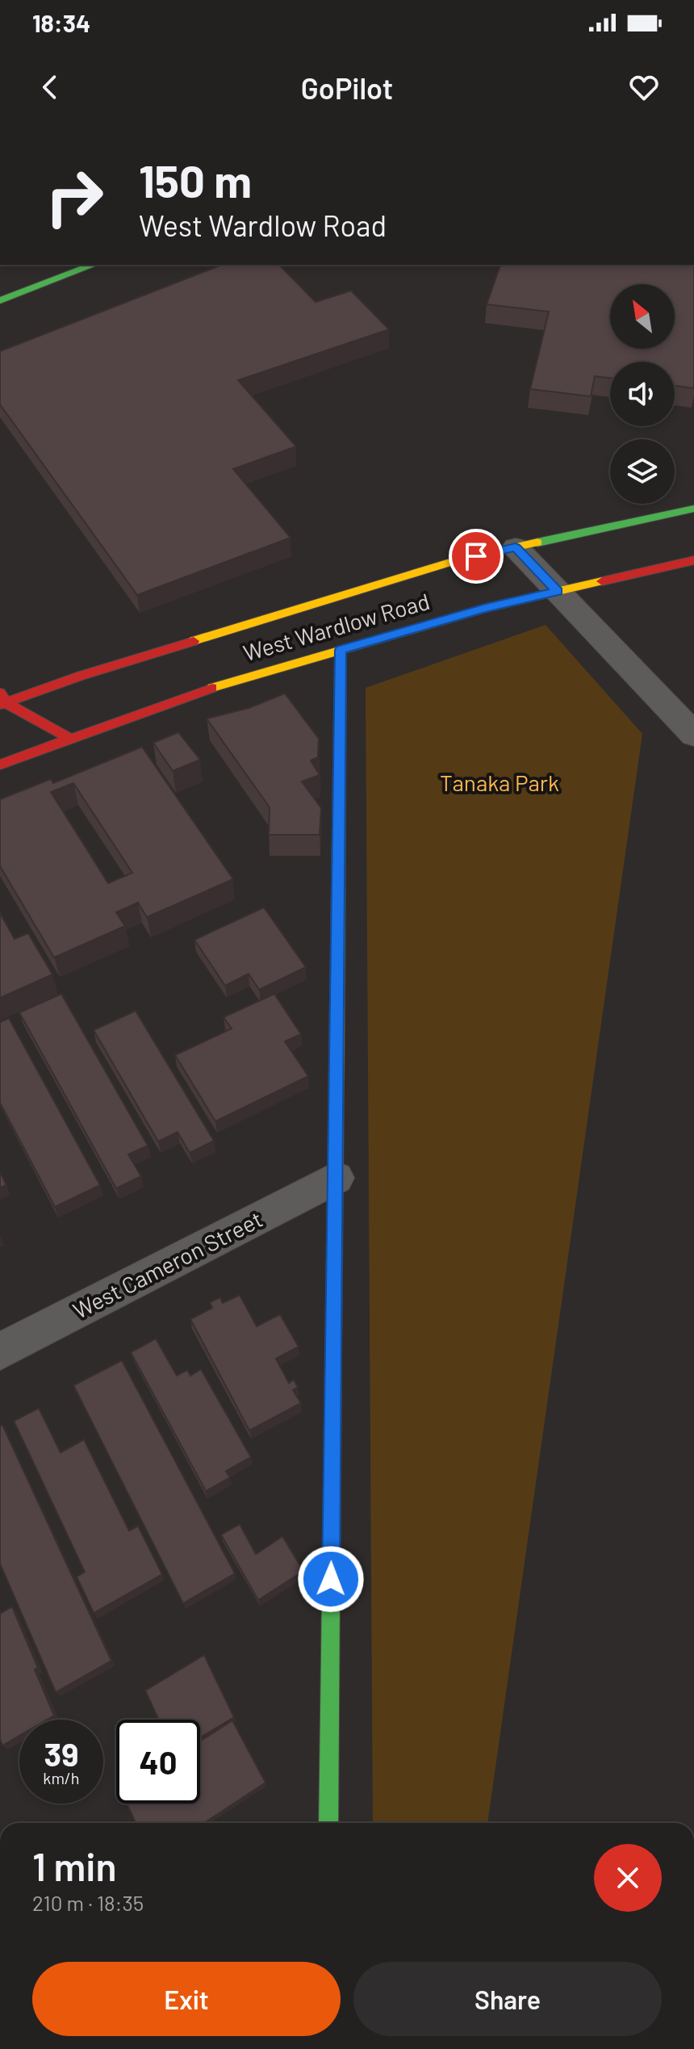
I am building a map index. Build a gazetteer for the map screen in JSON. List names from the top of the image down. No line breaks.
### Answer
{"streets":{"main road":["West Wardlow Road"],"street":["West Cameron Street"]},"parks":["Tanaka Park"],"north":"top left","page":{"status":"18:34","header":"GoPilot","turn":["150 m","West Wardlow Road"],"speed":"39 km/h","limit":"40","heading":["1 min","210 m · 18:35"],"buttons":["Exit","Share"]}}
